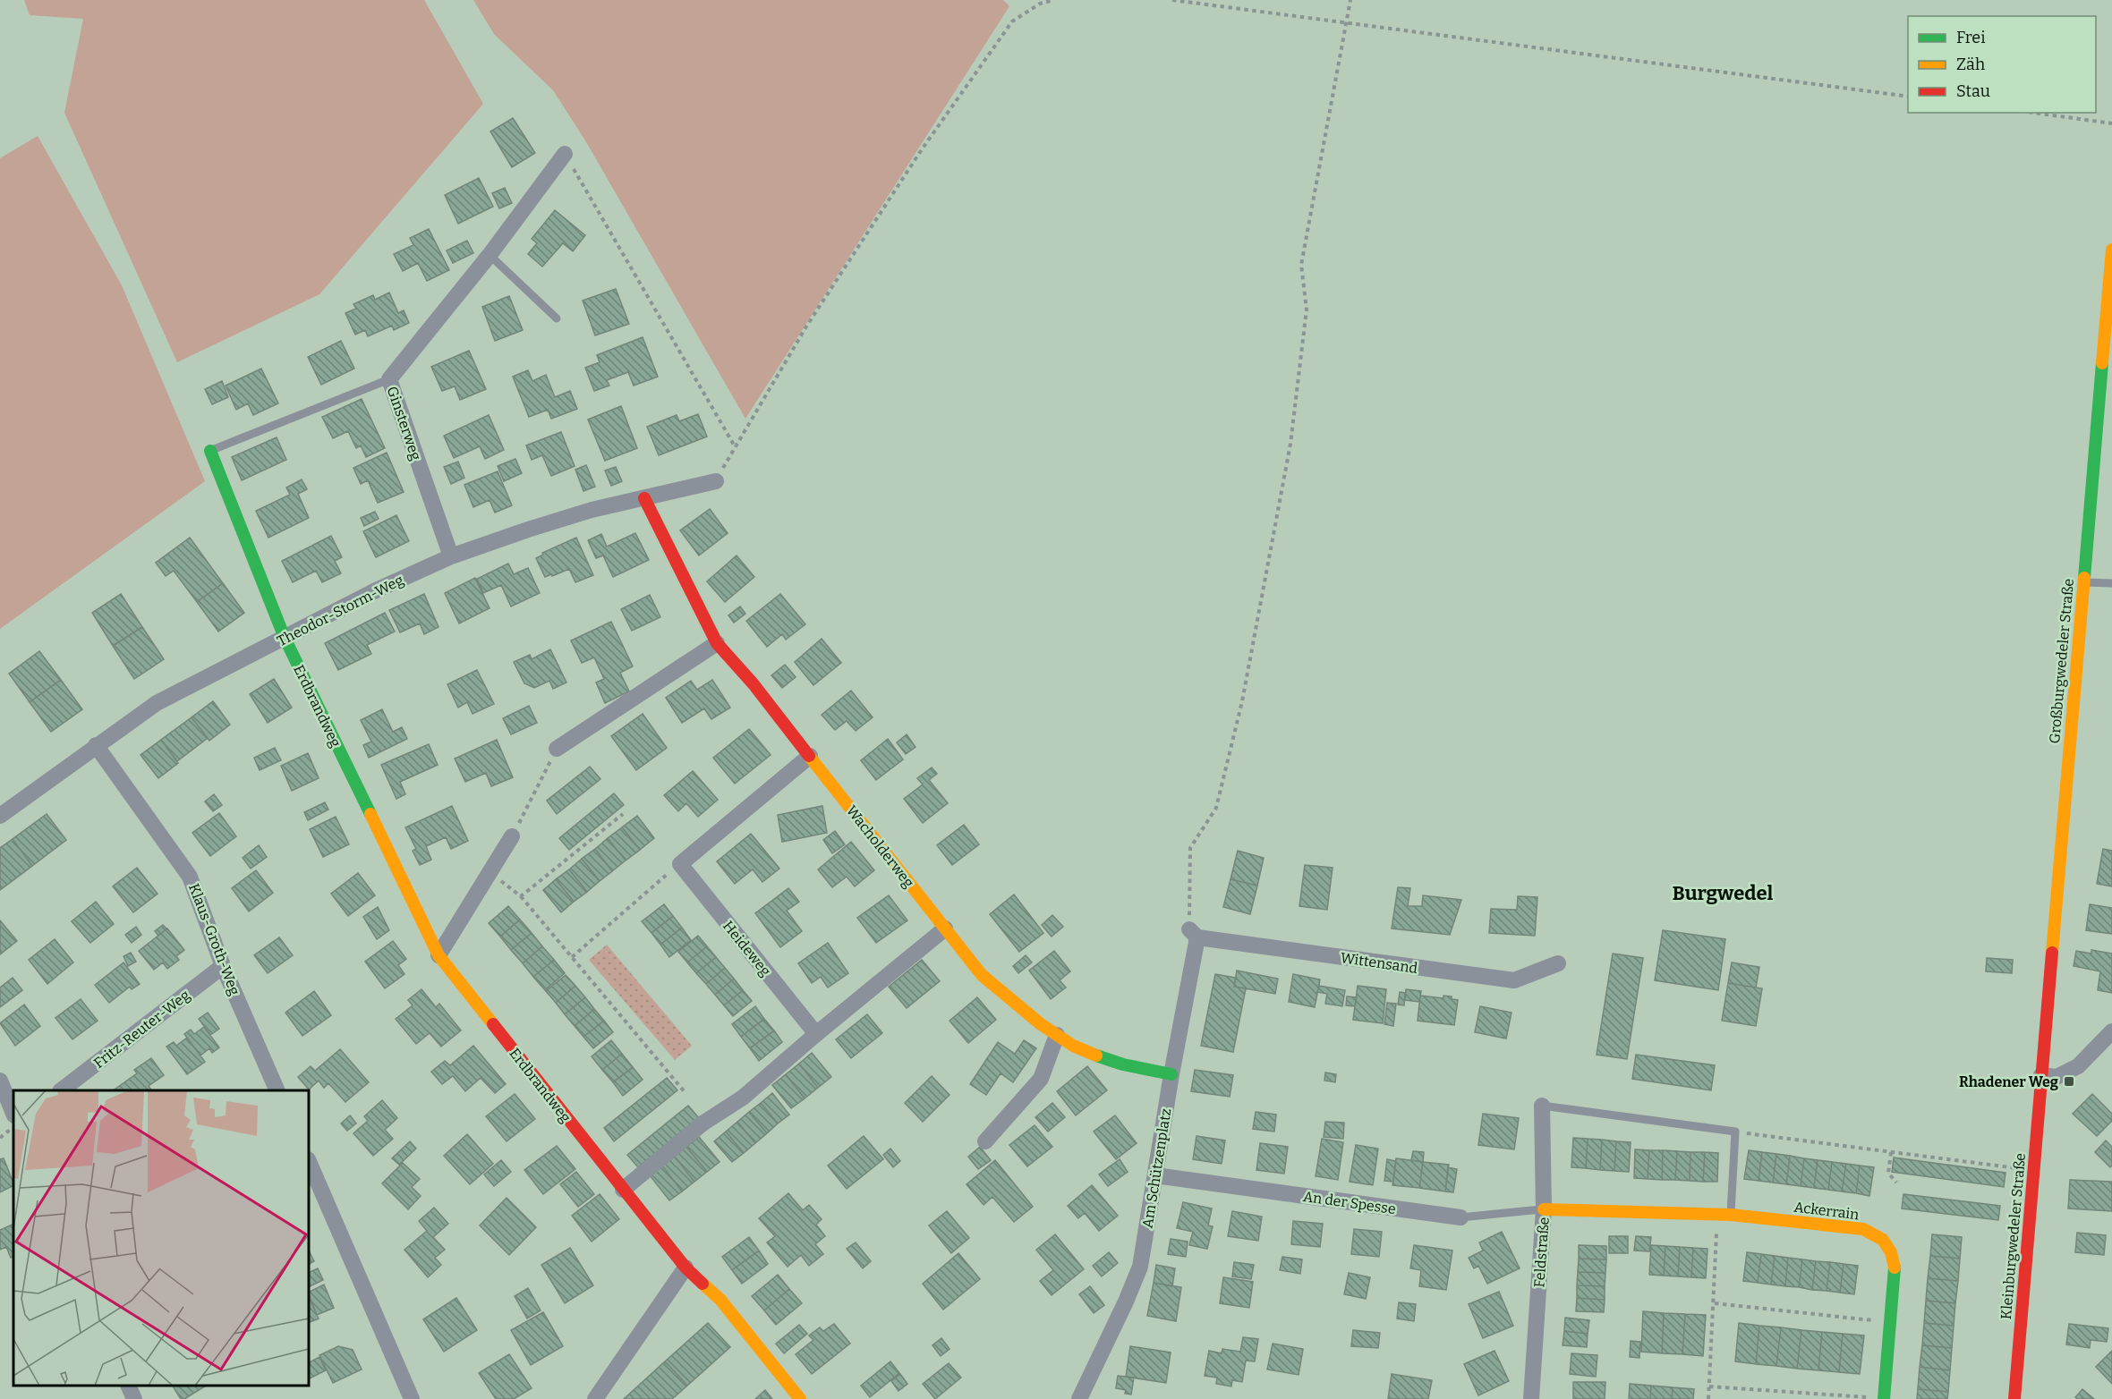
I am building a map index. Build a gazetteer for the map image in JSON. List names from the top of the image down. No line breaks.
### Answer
{"streets":{"street":["Ginsterweg","Theodor-Storm-Weg","Großburgwedeler Straße","Erdbrandweg","Wacholderweg","Klaus-Groth-Weg","Heideweg","Wittensand","Fritz-Reuter-Weg","Am Schützenplatz","An der Spesse","Ackerrain","Kleinburgwedeler Straße","Feldstraße"]},"crossings":[["Ginsterweg","Theodor-Storm-Weg"],["Theodor-Storm-Weg","Erdbrandweg"],["Theodor-Storm-Weg","Wacholderweg"],["Theodor-Storm-Weg","Klaus-Groth-Weg"],["Großburgwedeler Straße","Kleinburgwedeler Straße"],["Wacholderweg","Am Schützenplatz"],["Klaus-Groth-Weg","Fritz-Reuter-Weg"],["Wittensand","Am Schützenplatz"],["Am Schützenplatz","An der Spesse"],["An der Spesse","Ackerrain"],["An der Spesse","Feldstraße"],["Ackerrain","Feldstraße"]],"districts":["Burgwedel"],"places":{"transit":["Rhadener Weg"]},"legend":["Frei","Zäh","Stau"]}
